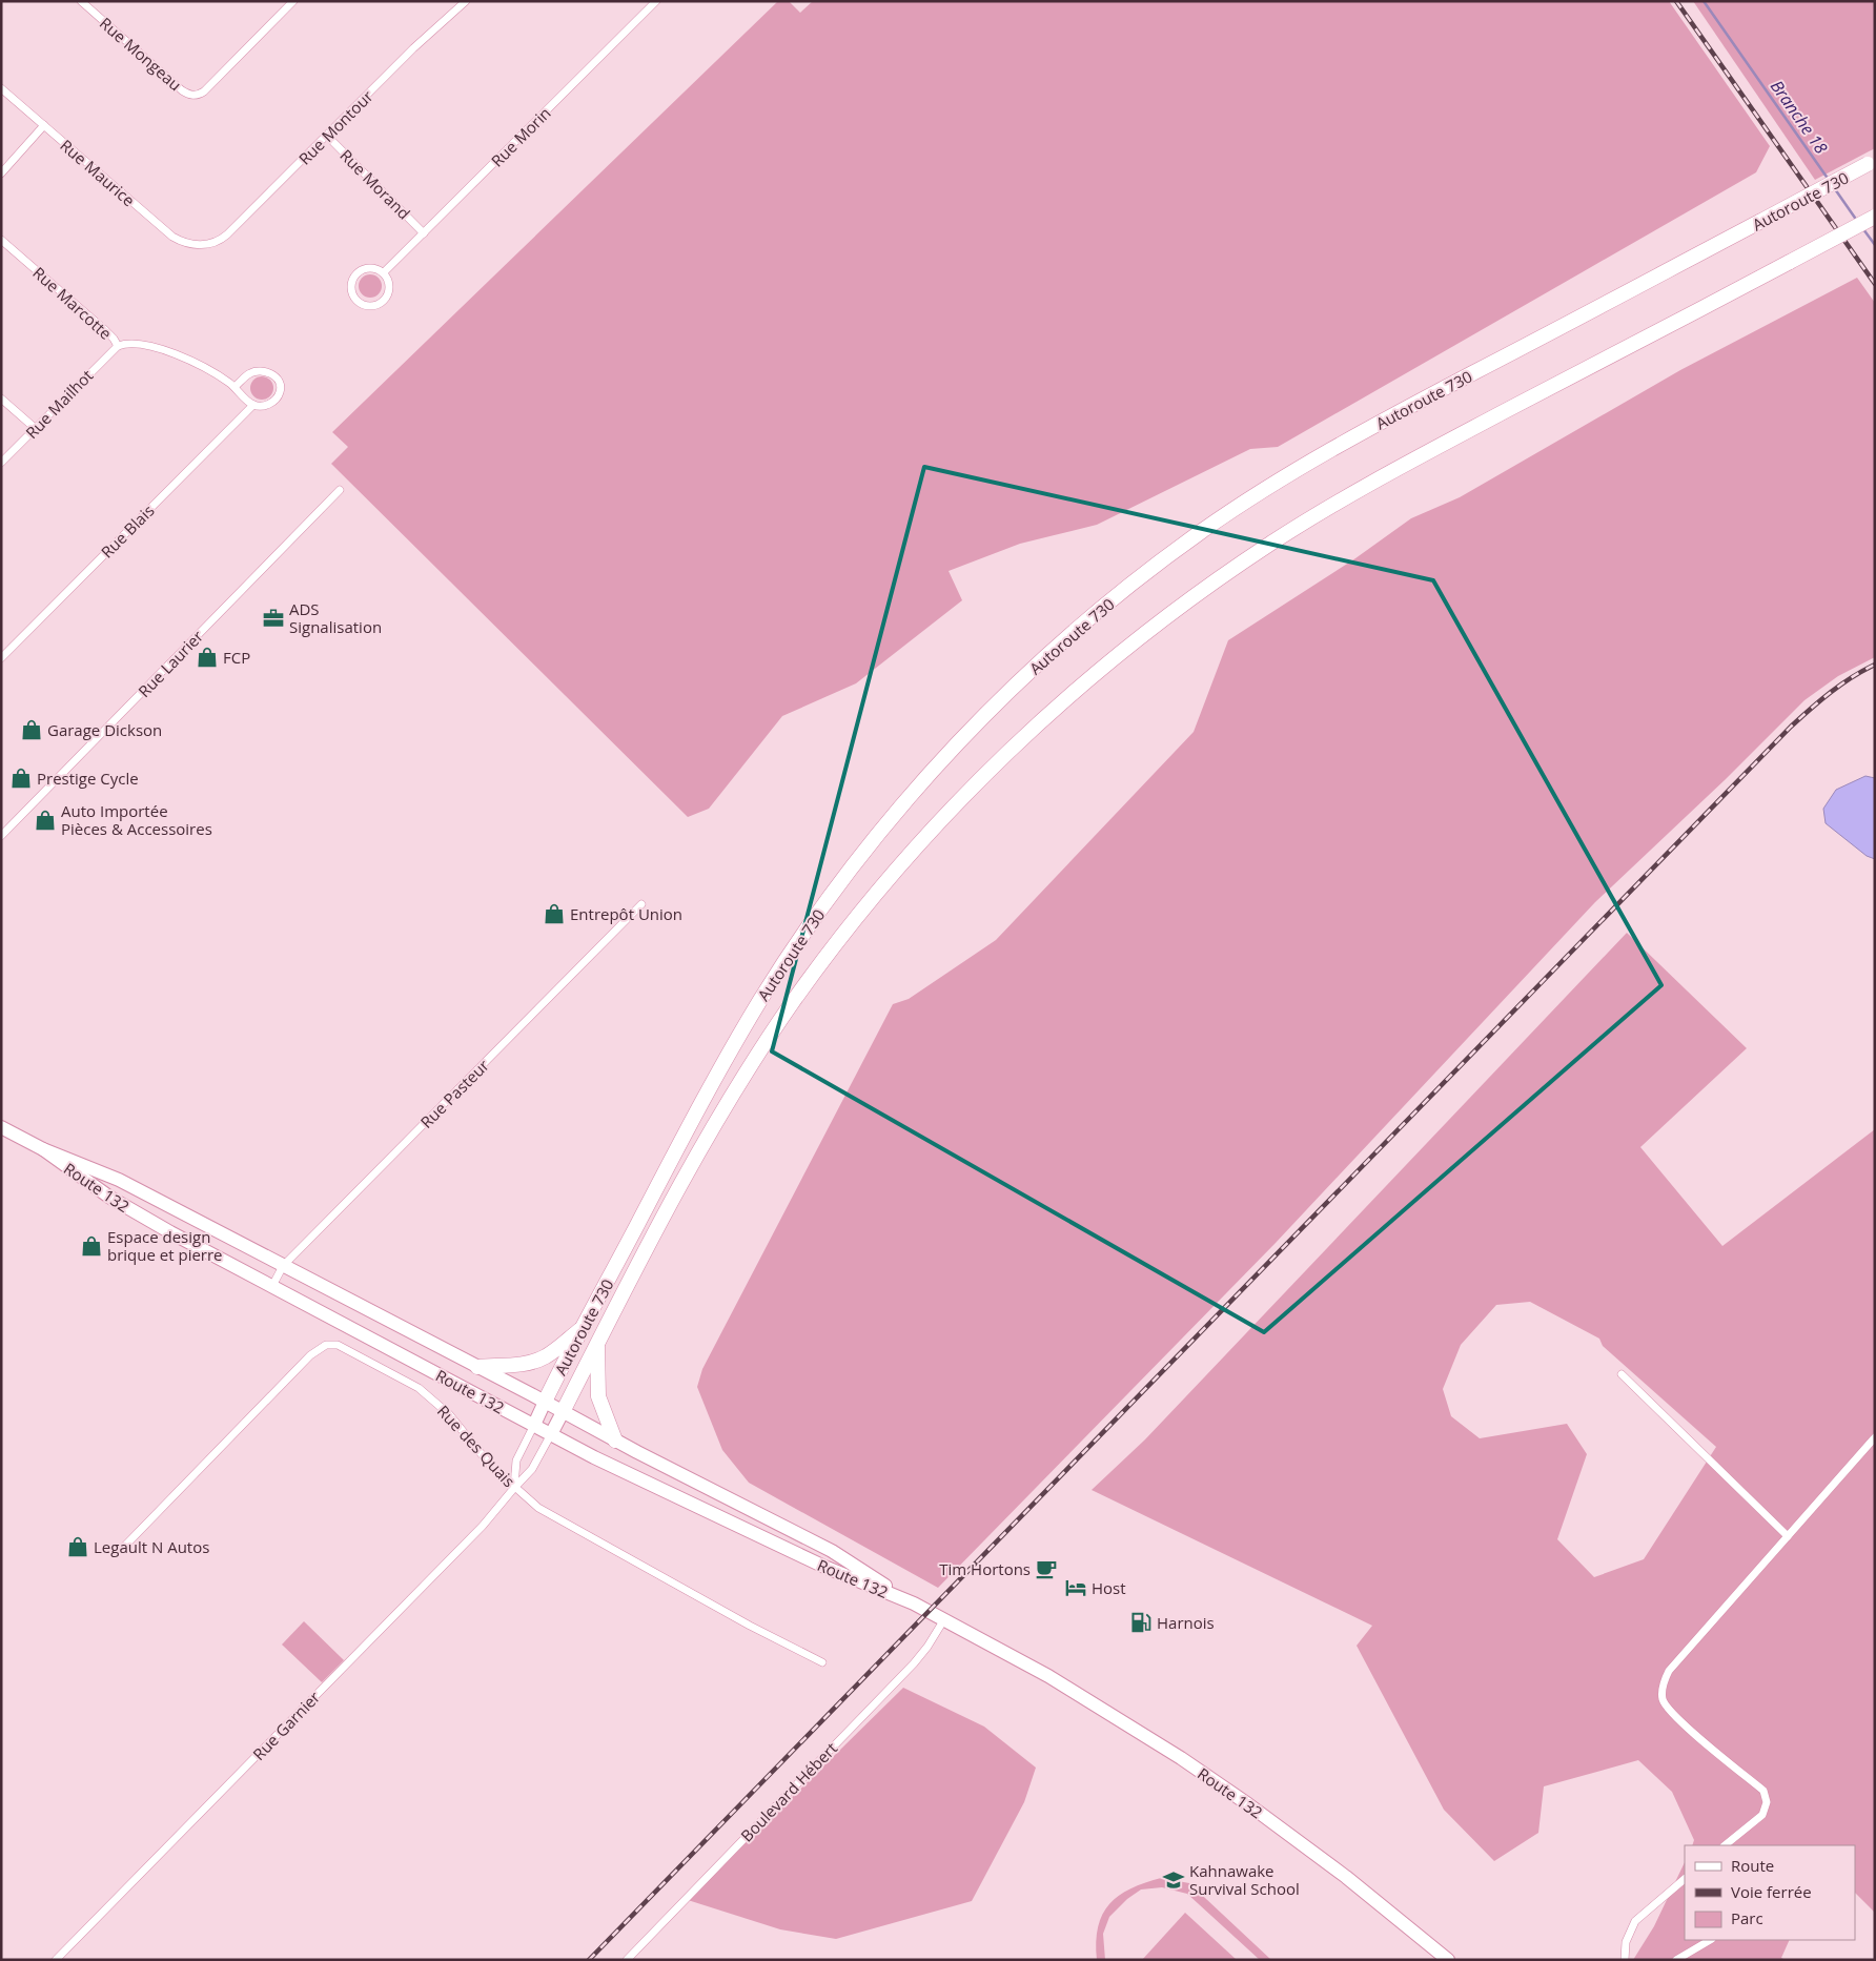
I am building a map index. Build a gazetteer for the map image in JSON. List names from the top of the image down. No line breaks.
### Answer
{"streets":{"highway":["Autoroute 730","Route 132"],"street":["Rue Mongeau","Rue Montour","Rue Morin","Rue Maurice","Rue Morand","Rue Marcotte","Rue Mailhot","Rue Blais","Rue Laurier","Rue Pasteur","Rue des Quais","Rue Garnier","Boulevard Hébert"]},"crossings":[["Rue Montour","Rue Maurice"],["Rue Montour","Rue Morand"],["Rue Morin","Rue Morand"],["Autoroute 730","Route 132"],["Rue Marcotte","Rue Mailhot"],["Rue Marcotte","Rue Blais"],["Rue Pasteur","Route 132"],["Route 132","Rue Garnier"],["Route 132","Boulevard Hébert"],["Rue des Quais","Rue Garnier"]],"water":["Branche 18"],"places":{"office":["ADS Signalisation"],"shop":["FCP","Garage Dickson","Prestige Cycle","Auto Importée Pièces & Accessoires","Entrepôt Union","Espace design brique et pierre","Legault N Autos"],"cafe":["Tim Hortons"],"hotel":["Host"],"fuel station":["Harnois"],"school or university":["Kahnawake Survival School"]},"legend":["Route","Voie ferrée","Parc"]}
